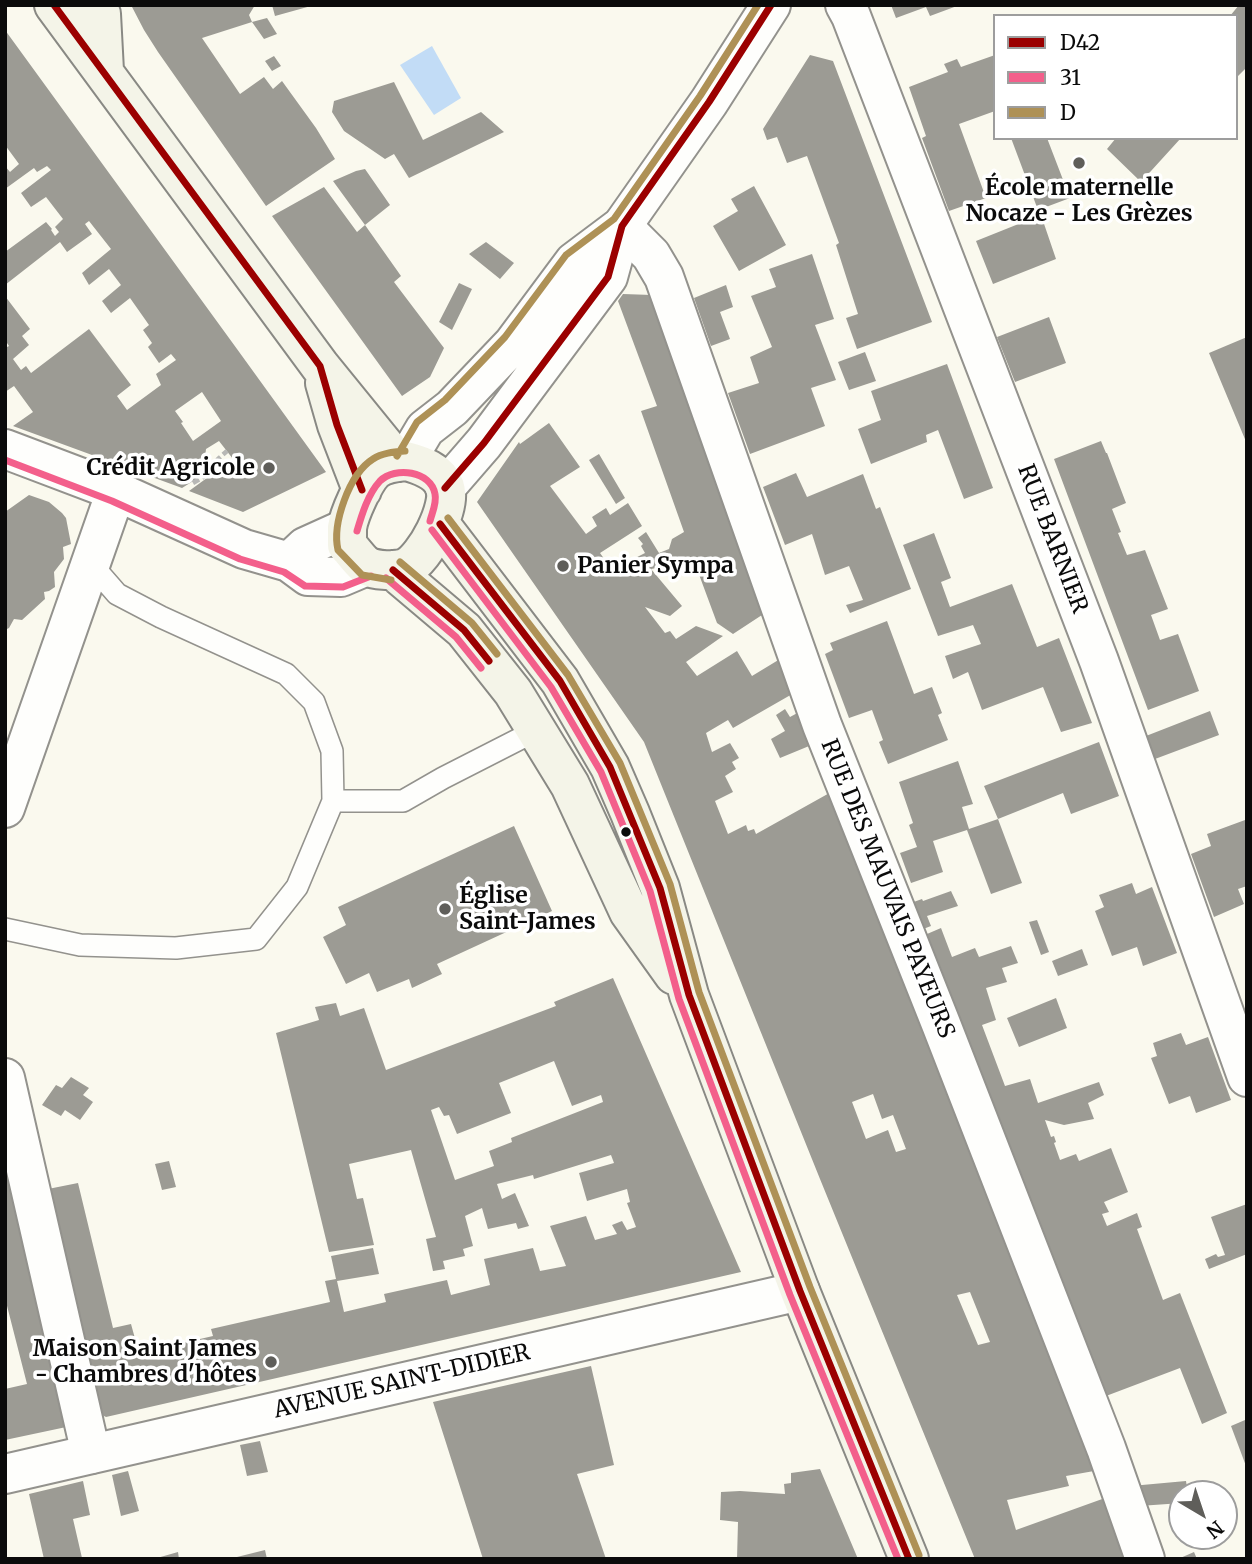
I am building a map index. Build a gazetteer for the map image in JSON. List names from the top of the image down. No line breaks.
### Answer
{"streets":{"street":["RUE BARNIER","RUE DES MAUVAIS PAYEURS","AVENUE SAINT-DIDIER"]},"places":["École maternelle Nocaze - Les Grèzes","Crédit Agricole","Panier Sympa","Église Saint-James","Maison Saint James - Chambres d'hôtes"],"lines":["transit line D42","transit line D","transit line 31"],"legend":["D42","31","D"],"north":"bottom right"}
